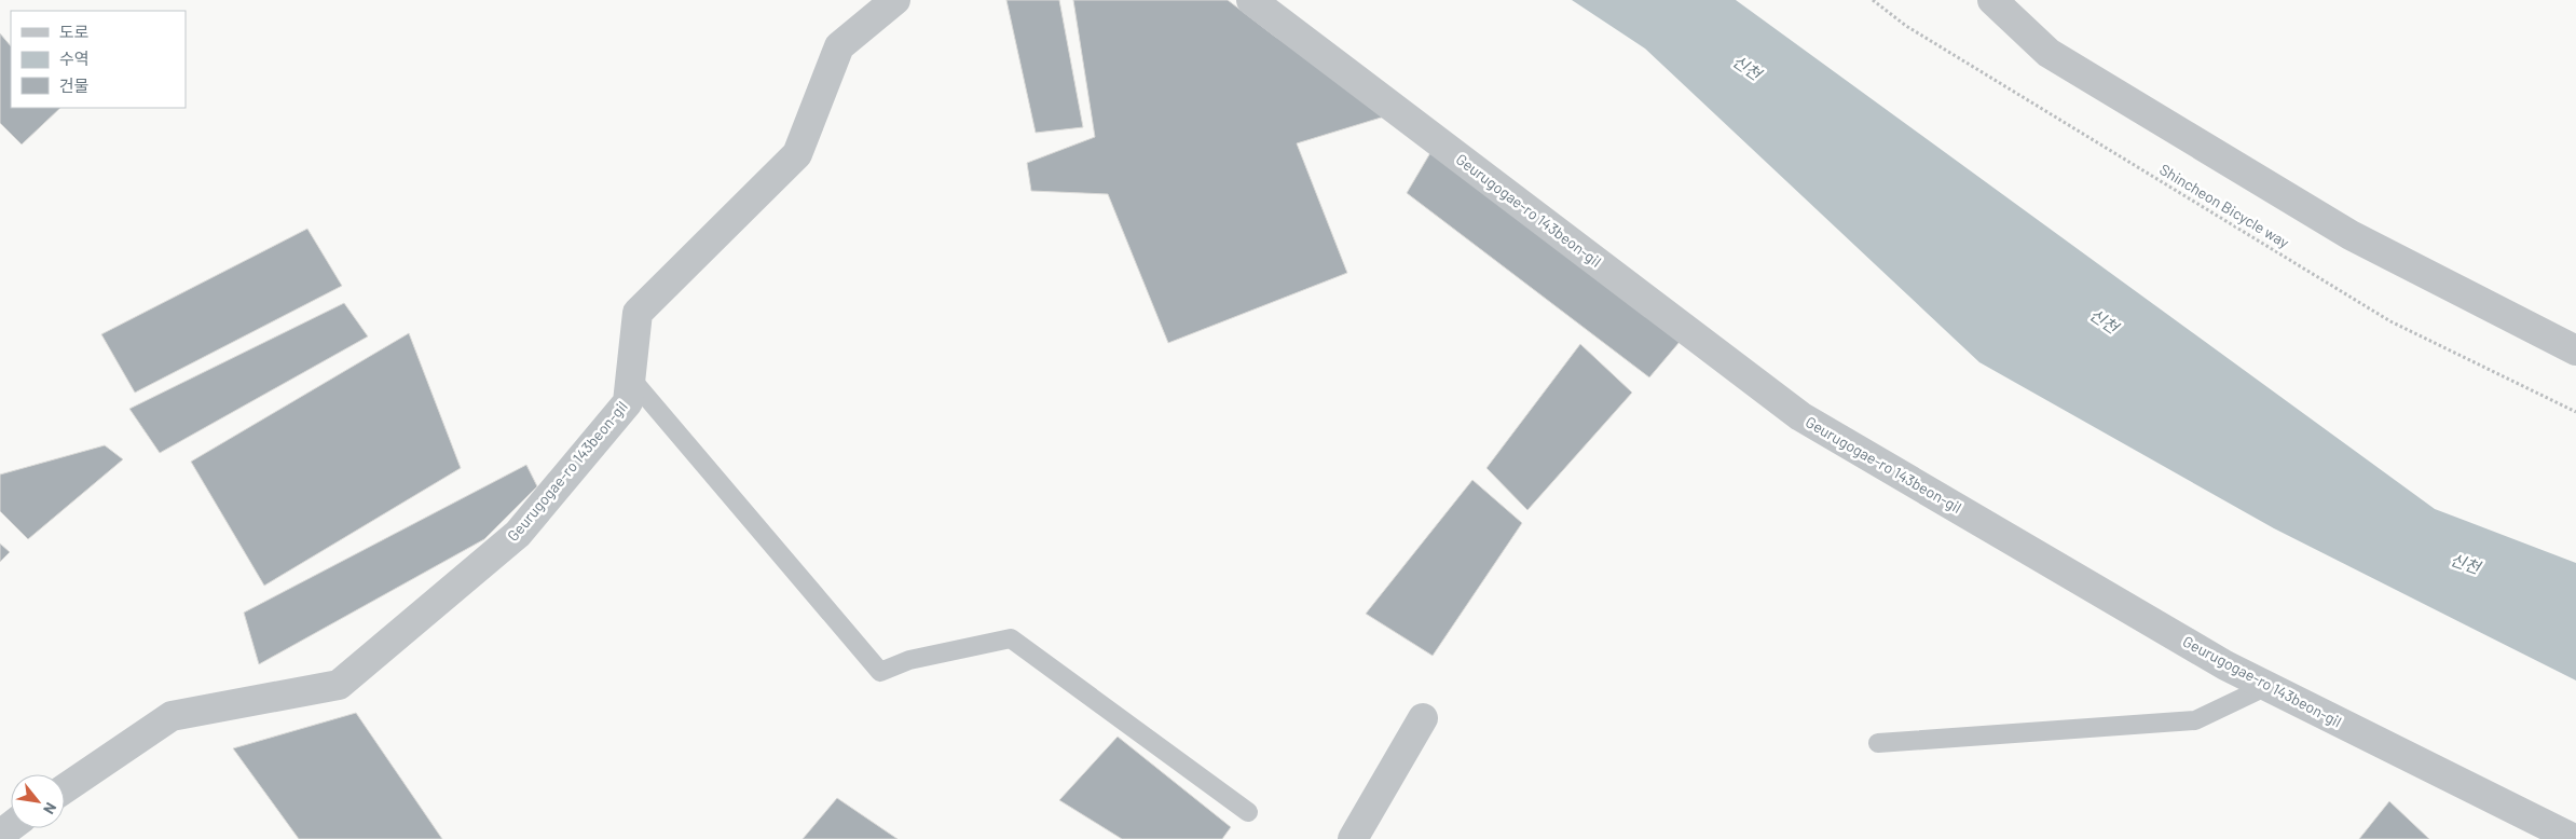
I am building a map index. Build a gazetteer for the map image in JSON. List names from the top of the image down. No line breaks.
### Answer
{"streets":{"street":["Geurugogae-ro 143beon-gil"],"path":["Shincheon Bicycle way"]},"water":["신천"],"legend":["도로","수역","건물"],"north":"bottom right"}
